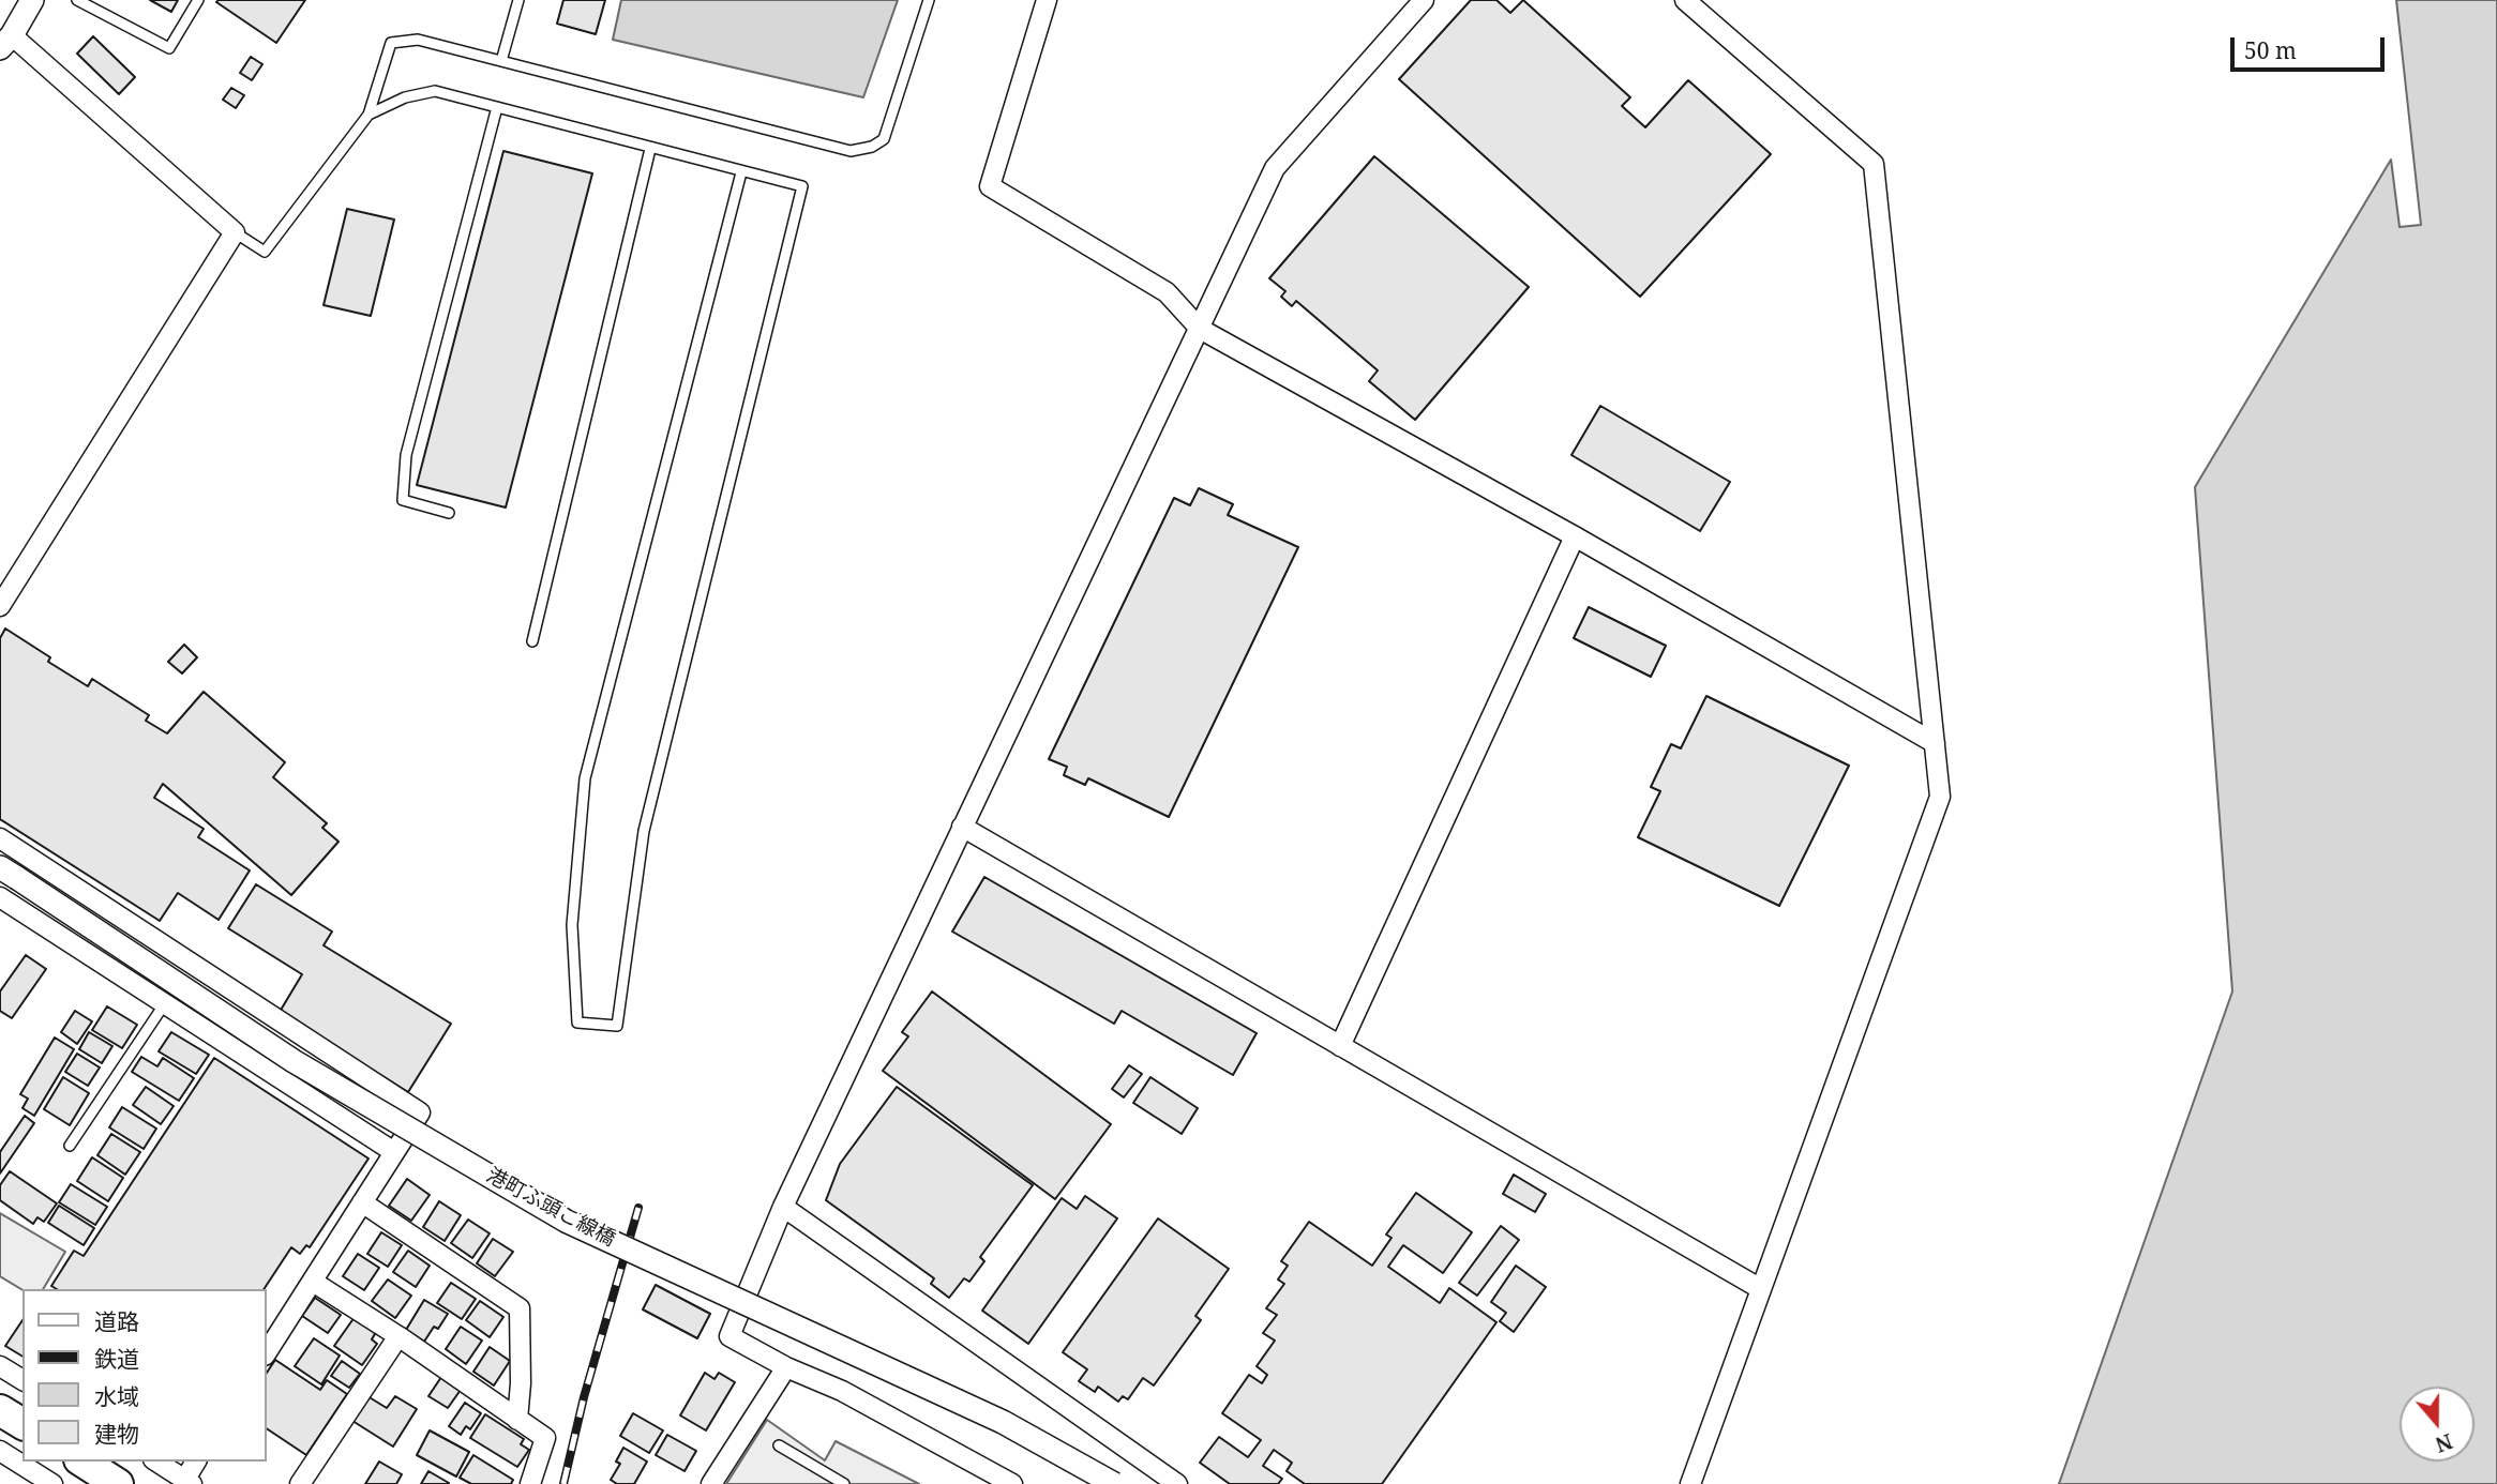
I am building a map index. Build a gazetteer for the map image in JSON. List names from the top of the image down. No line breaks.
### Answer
{"streets":{"street":["港町ふ頭こ線橋"]},"legend":["道路","鉄道","水域","建物"],"scale_bar":"50 m","north":"bottom"}
